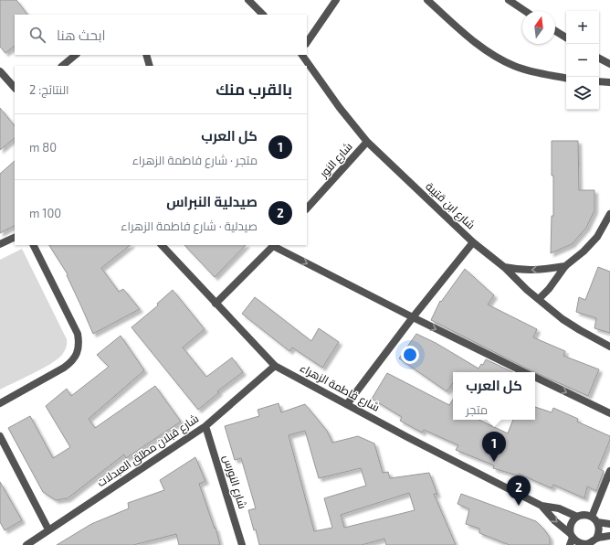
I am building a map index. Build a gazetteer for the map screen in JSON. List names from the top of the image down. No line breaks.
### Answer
{"streets":{"street":["شارع النور","شارع ابن قتيبة","شارع فاطمة الزهراء","شارع قبلان مطلق العبدلات","شارع النورس"]},"crossings":[["شارع النور","شارع ابن قتيبة"],["شارع فاطمة الزهراء","شارع قبلان مطلق العبدلات"],["شارع قبلان مطلق العبدلات","شارع النورس"]],"north":"top","page":{"map_buttons":["+","−"],"search":"ابحث هنا","heading":["بالقرب منك","النتائج: 2"],"list":[{"mark":"1","name":"كل العرب","note":"متجر · شارع فاطمة الزهراء","value":"80 m"},{"mark":"2","name":"صيدلية النبراس","note":"صيدلية · شارع فاطمة الزهراء","value":"100 m"}],"popup":["كل العرب","متجر"],"pins":["1","2"]}}
